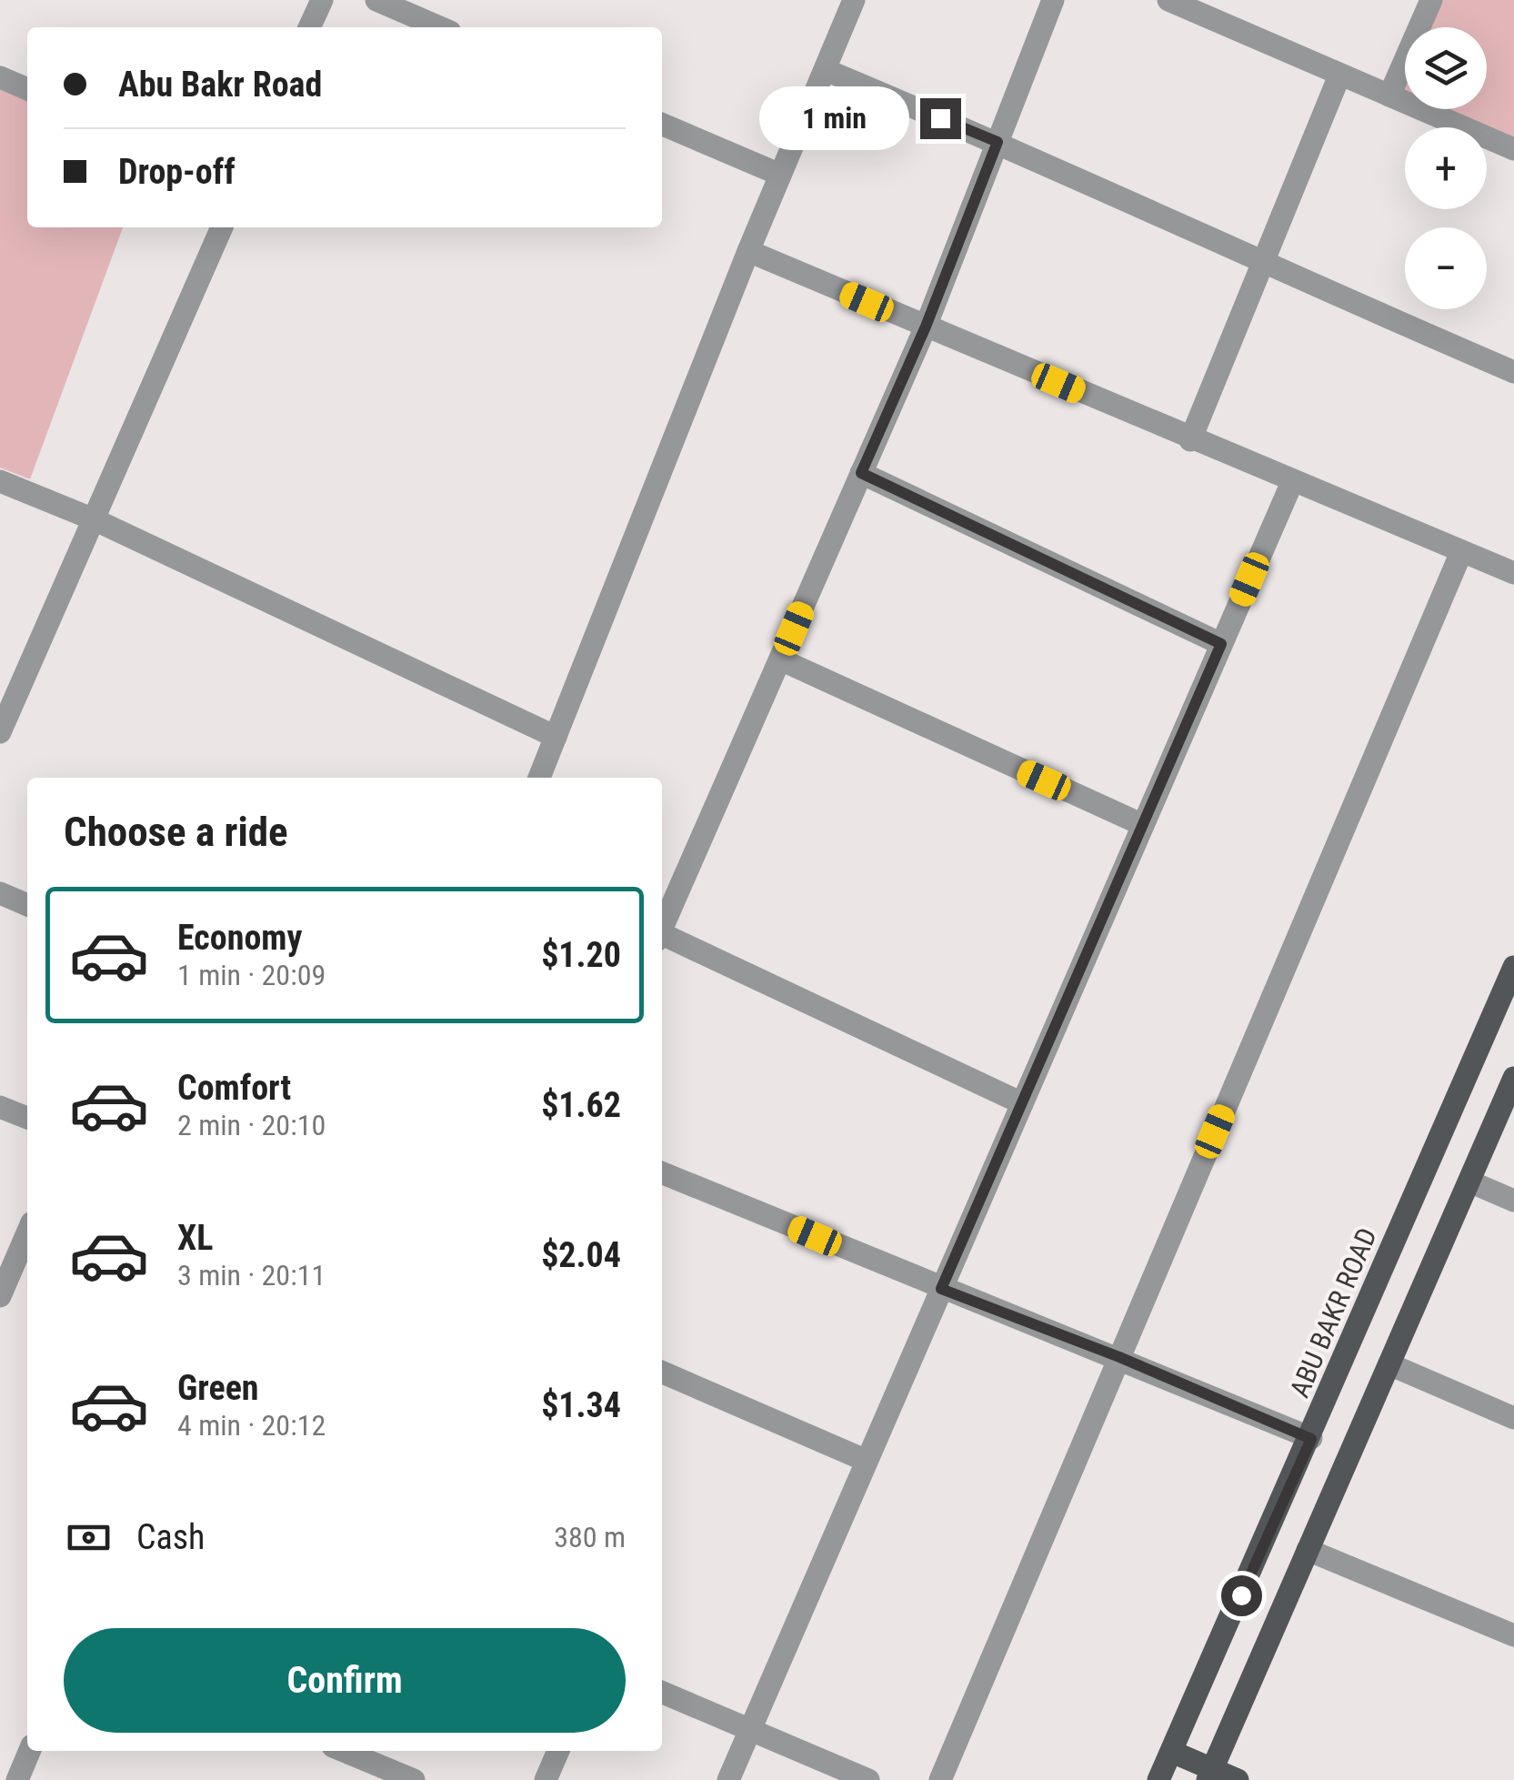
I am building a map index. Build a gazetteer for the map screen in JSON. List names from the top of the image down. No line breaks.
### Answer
{"streets":{"main road":["ABU BAKR ROAD"]},"page":{"map_buttons":["+","−"],"banner":["Abu Bakr Road","Drop-off"],"bubble":"1 min","heading":"Choose a ride","list":[{"name":"Economy","note":"1 min · 20:09","value":"$1.20"},{"name":"Comfort","note":"2 min · 20:10","value":"$1.62"},{"name":"XL","note":"3 min · 20:11","value":"$2.04"},{"name":"Green","note":"4 min · 20:12","value":"$1.34"}],"pay":["Cash","380 m"],"buttons":"Confirm"}}
